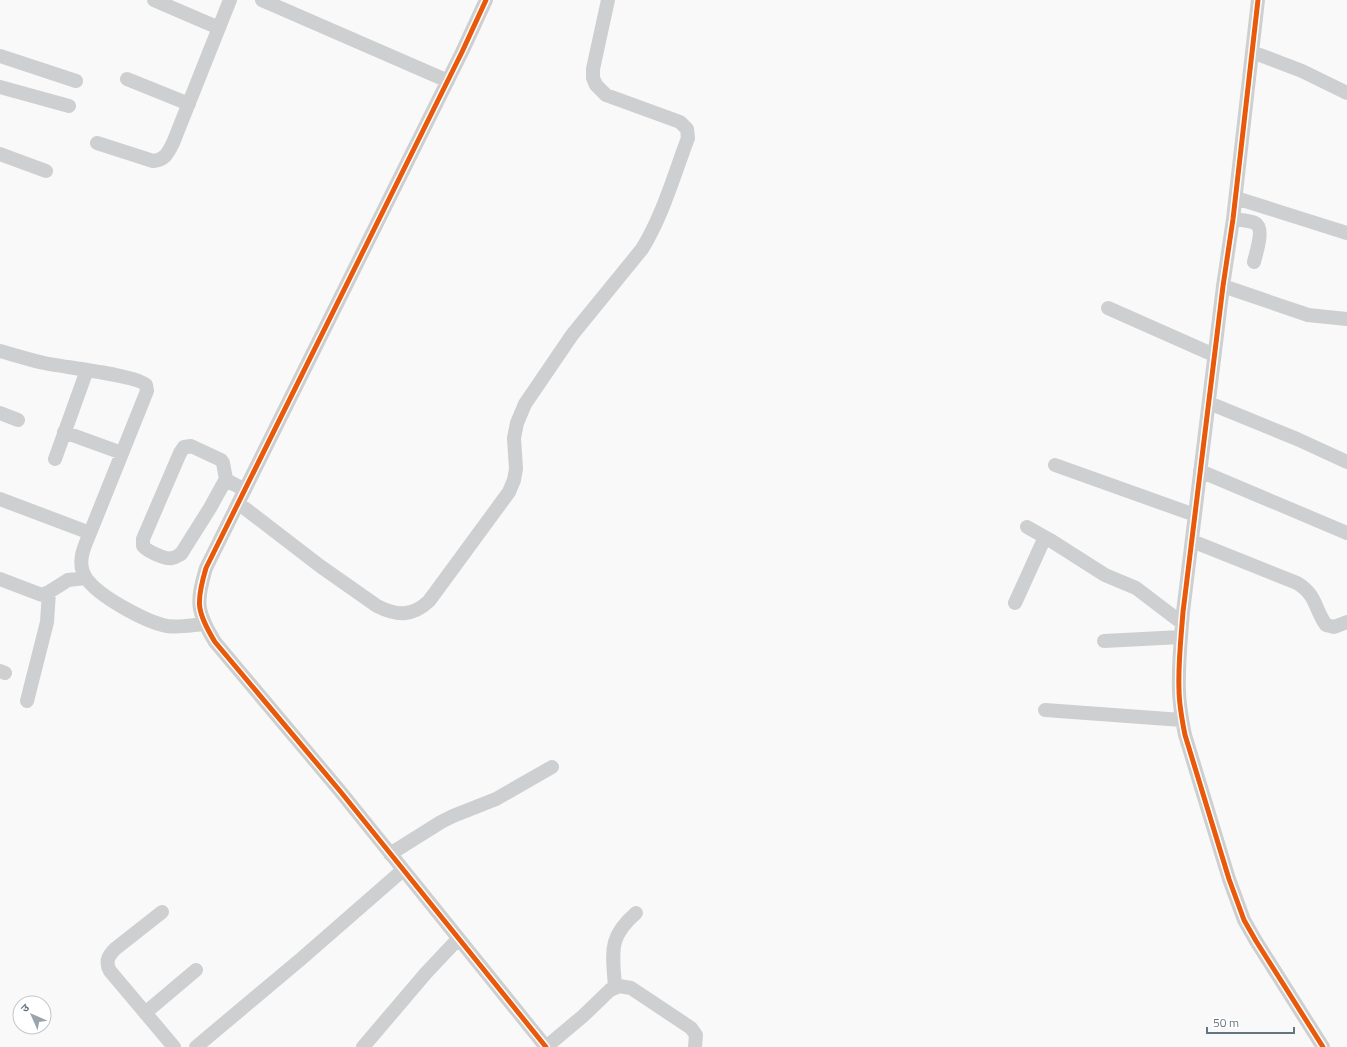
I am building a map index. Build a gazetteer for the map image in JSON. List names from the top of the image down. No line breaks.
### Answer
{"scale_bar":"50 m","north":"top left"}
